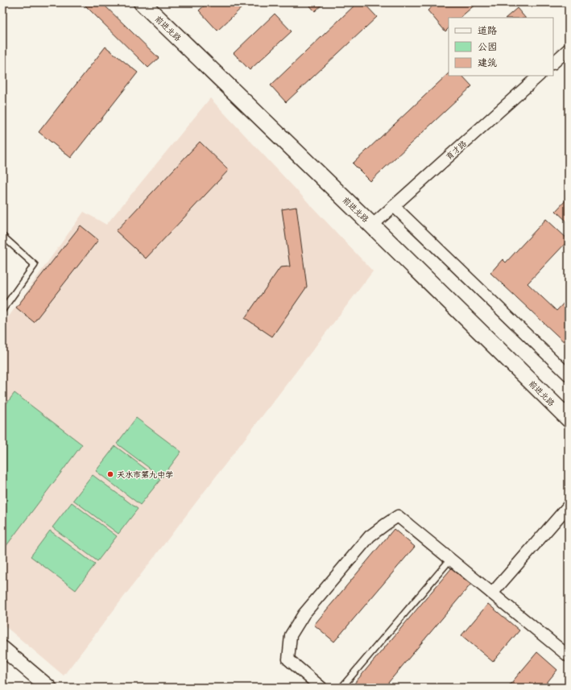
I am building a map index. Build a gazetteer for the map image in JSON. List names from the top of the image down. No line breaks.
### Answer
{"streets":{"main road":["前进北路"],"street":["育才路"]},"crossings":[["前进北路","育才路"]],"places":["天水市第九中学"],"legend":["道路","公园","建筑"]}
